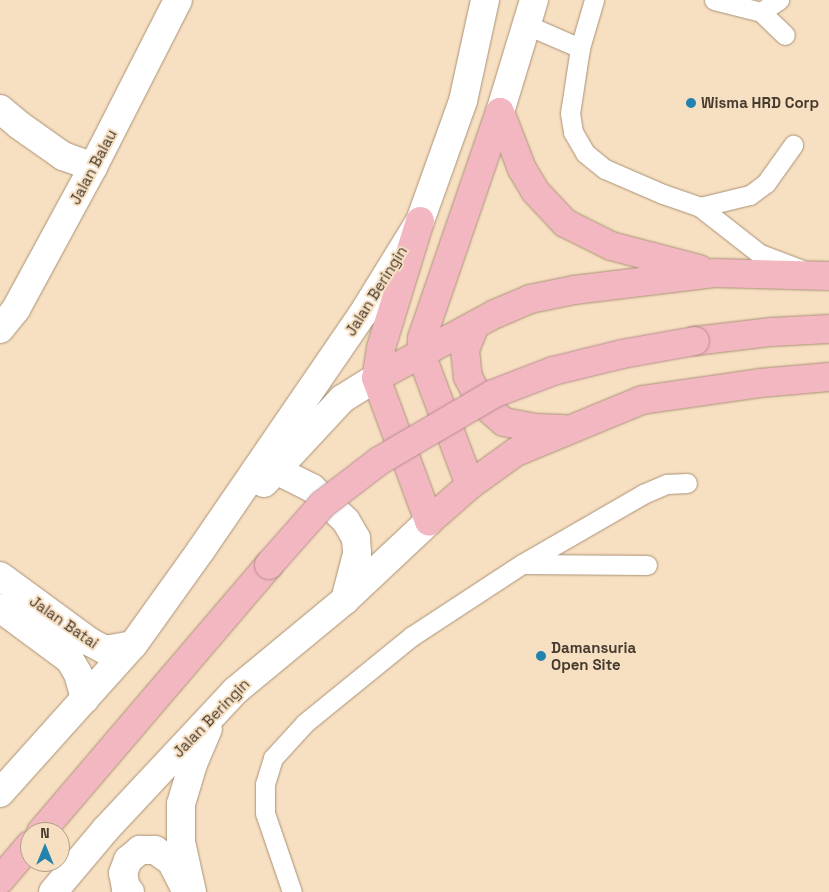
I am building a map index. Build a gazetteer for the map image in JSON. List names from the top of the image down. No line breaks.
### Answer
{"streets":{"street":["Jalan Balau","Jalan Beringin","Jalan Batai"]},"crossings":[["Jalan Beringin","Jalan Batai"]],"places":["Wisma HRD Corp","Damansuria Open Site"],"north":"top"}
